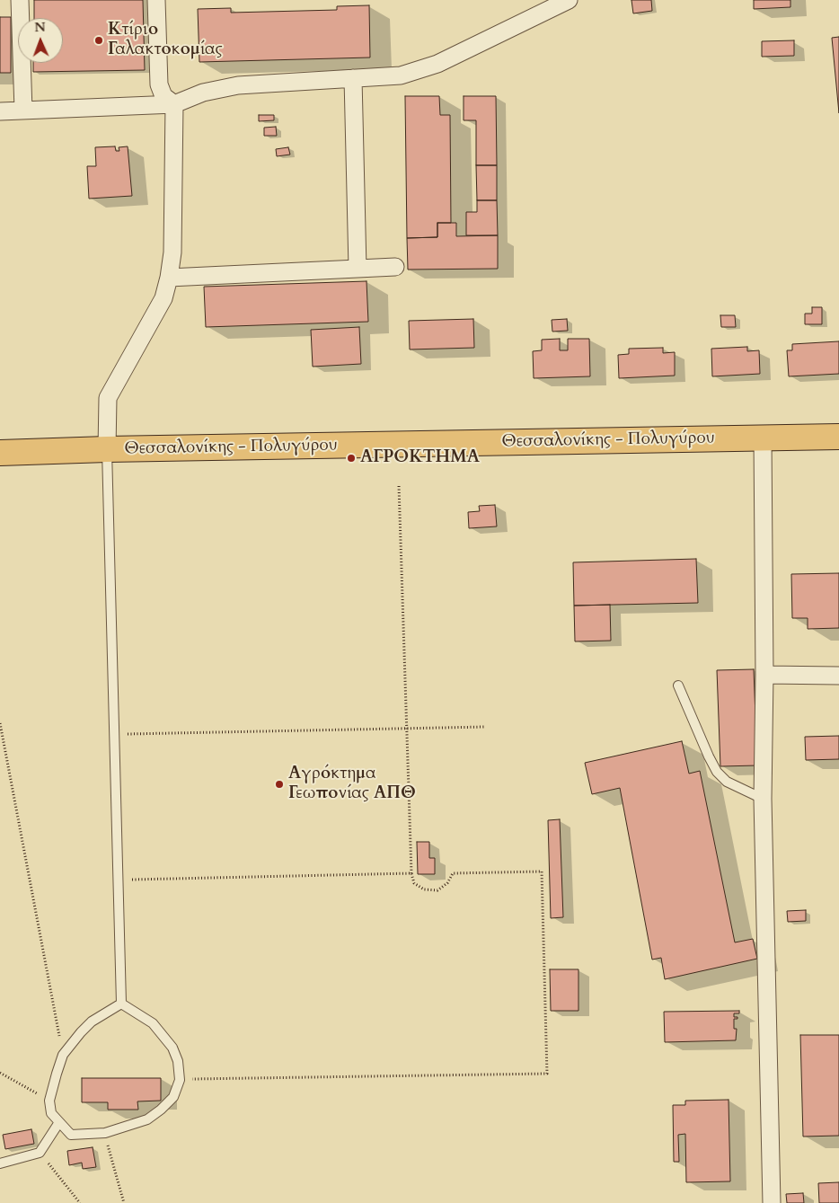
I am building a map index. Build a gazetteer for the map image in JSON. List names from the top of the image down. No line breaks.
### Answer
{"streets":{"main road":["Θεσσαλονίκης - Πολυγύρου"]},"places":["Κτίριο Γαλακτοκομίας","ΑΓΡΟΚΤΗΜΑ","Αγρόκτημα Γεωπονίας ΑΠΘ"],"north":"top"}
